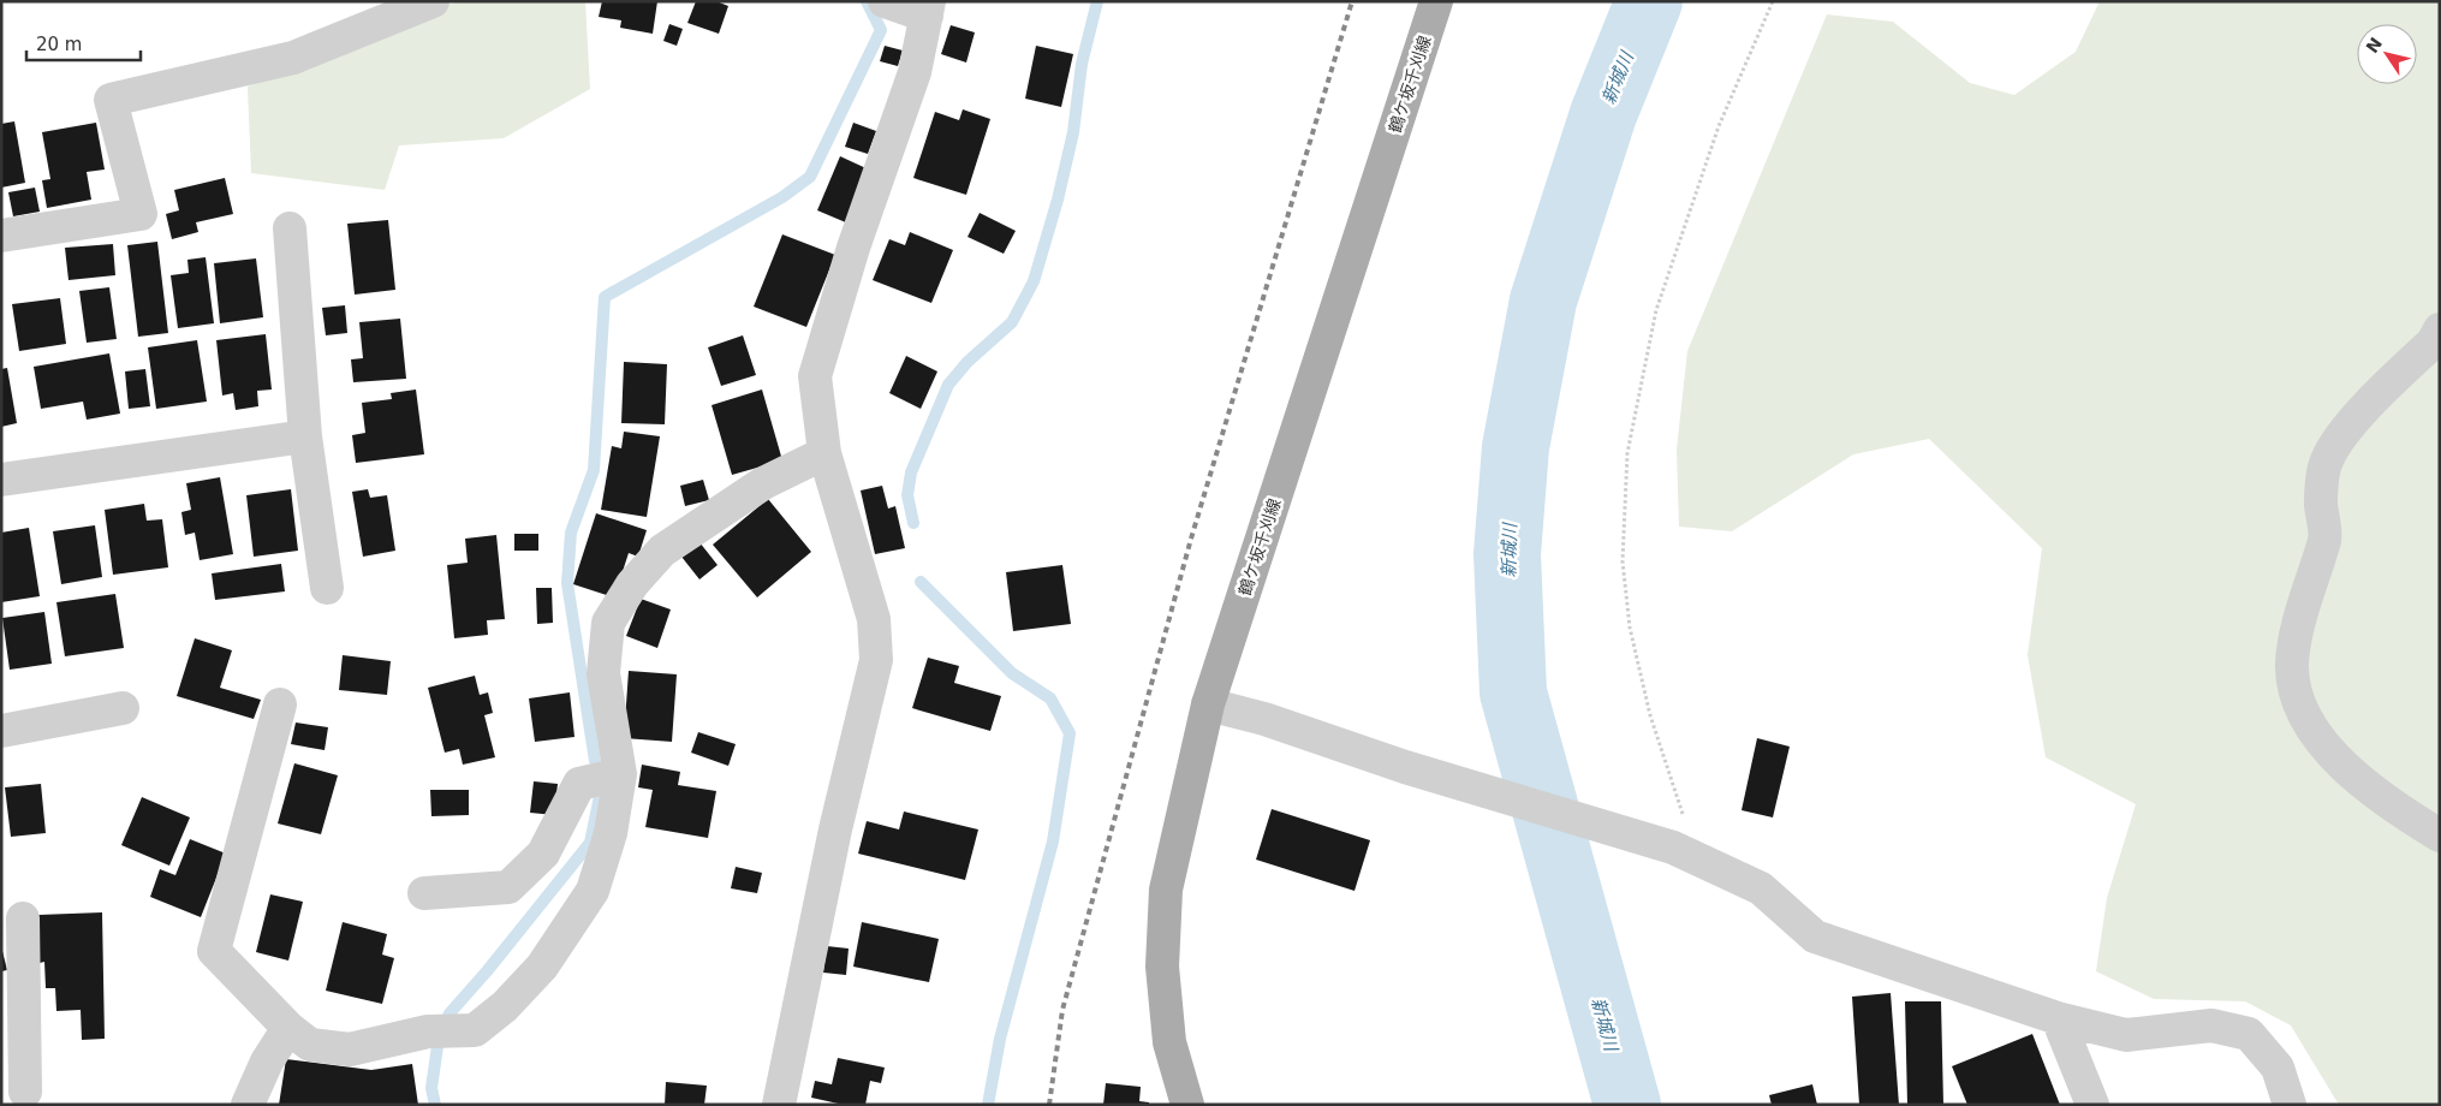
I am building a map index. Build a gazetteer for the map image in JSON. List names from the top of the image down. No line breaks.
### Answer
{"streets":{"main road":["鶴ケ坂千刈線"]},"water":["新城川"],"scale_bar":"20 m","north":"top left"}
